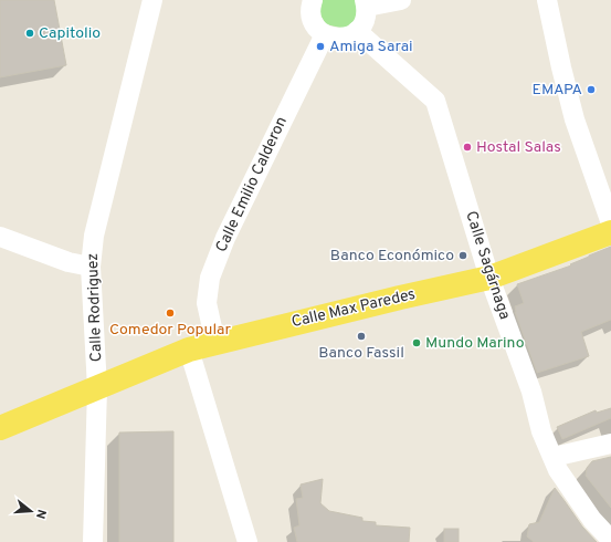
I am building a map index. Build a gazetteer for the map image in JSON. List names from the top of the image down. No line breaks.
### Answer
{"streets":{"main road":["Calle Max Paredes"],"street":["Calle Emilio Calderon","Calle Sagárnaga","Calle Rodriguez"]},"crossings":[["Calle Emilio Calderon","Calle Max Paredes"],["Calle Sagárnaga","Calle Max Paredes"],["Calle Rodriguez","Calle Max Paredes"]],"places":["Capitolio","Amiga Sarai","EMAPA","Hostal Salas","Banco Económico","Comedor Popular","Banco Fassil","Mundo Marino"],"north":"right"}
